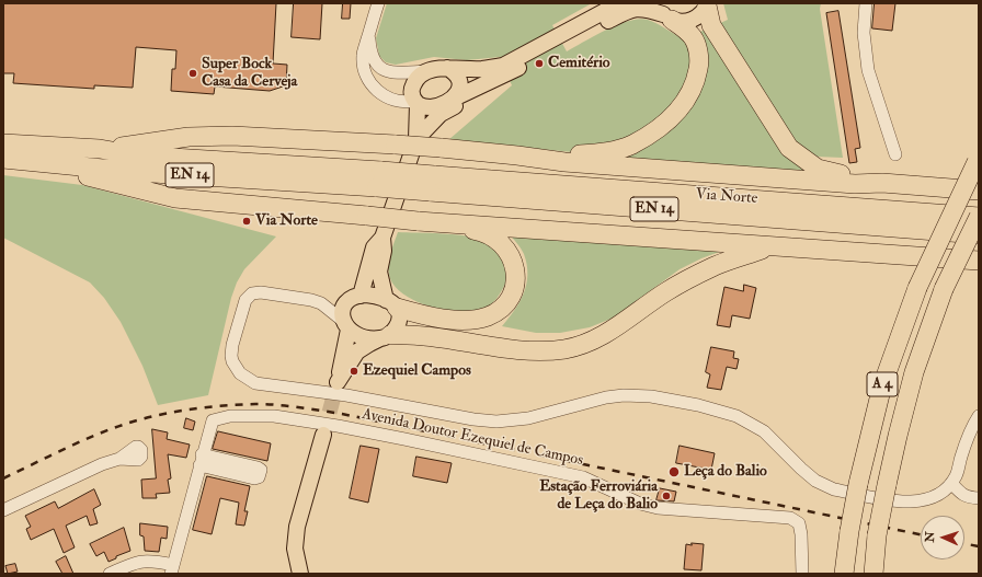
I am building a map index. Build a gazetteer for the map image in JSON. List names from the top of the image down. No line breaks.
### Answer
{"streets":{"highway":["EN 14","Via Norte","A 4"],"street":["Avenida Doutor Ezequiel de Campos"]},"crossings":[["Via Norte","A 4"]],"places":["Cemitério","Super Bock Casa da Cerveja","Via Norte","Ezequiel Campos","Leça do Balio","Estação Ferroviária de Leça do Balio"],"north":"left"}
